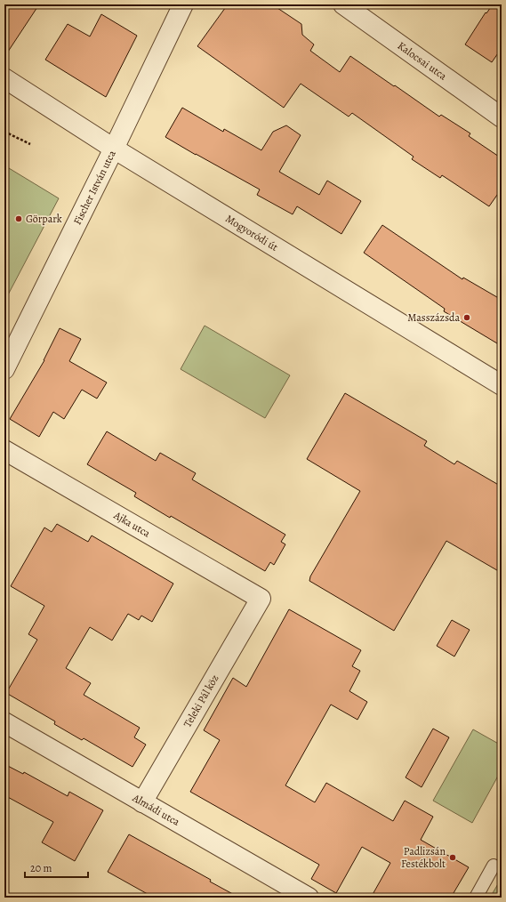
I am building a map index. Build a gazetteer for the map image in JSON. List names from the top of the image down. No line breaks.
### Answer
{"streets":{"street":["Kalocsai utca","Fischer István utca","Mogyoródi út","Ajka utca","Teleki Pál köz","Almádi utca"]},"crossings":[["Fischer István utca","Mogyoródi út"],["Ajka utca","Teleki Pál köz"],["Teleki Pál köz","Almádi utca"]],"places":["Görpark","Masszázsda","Padlizsán Festékbolt"],"scale_bar":"20 m"}
